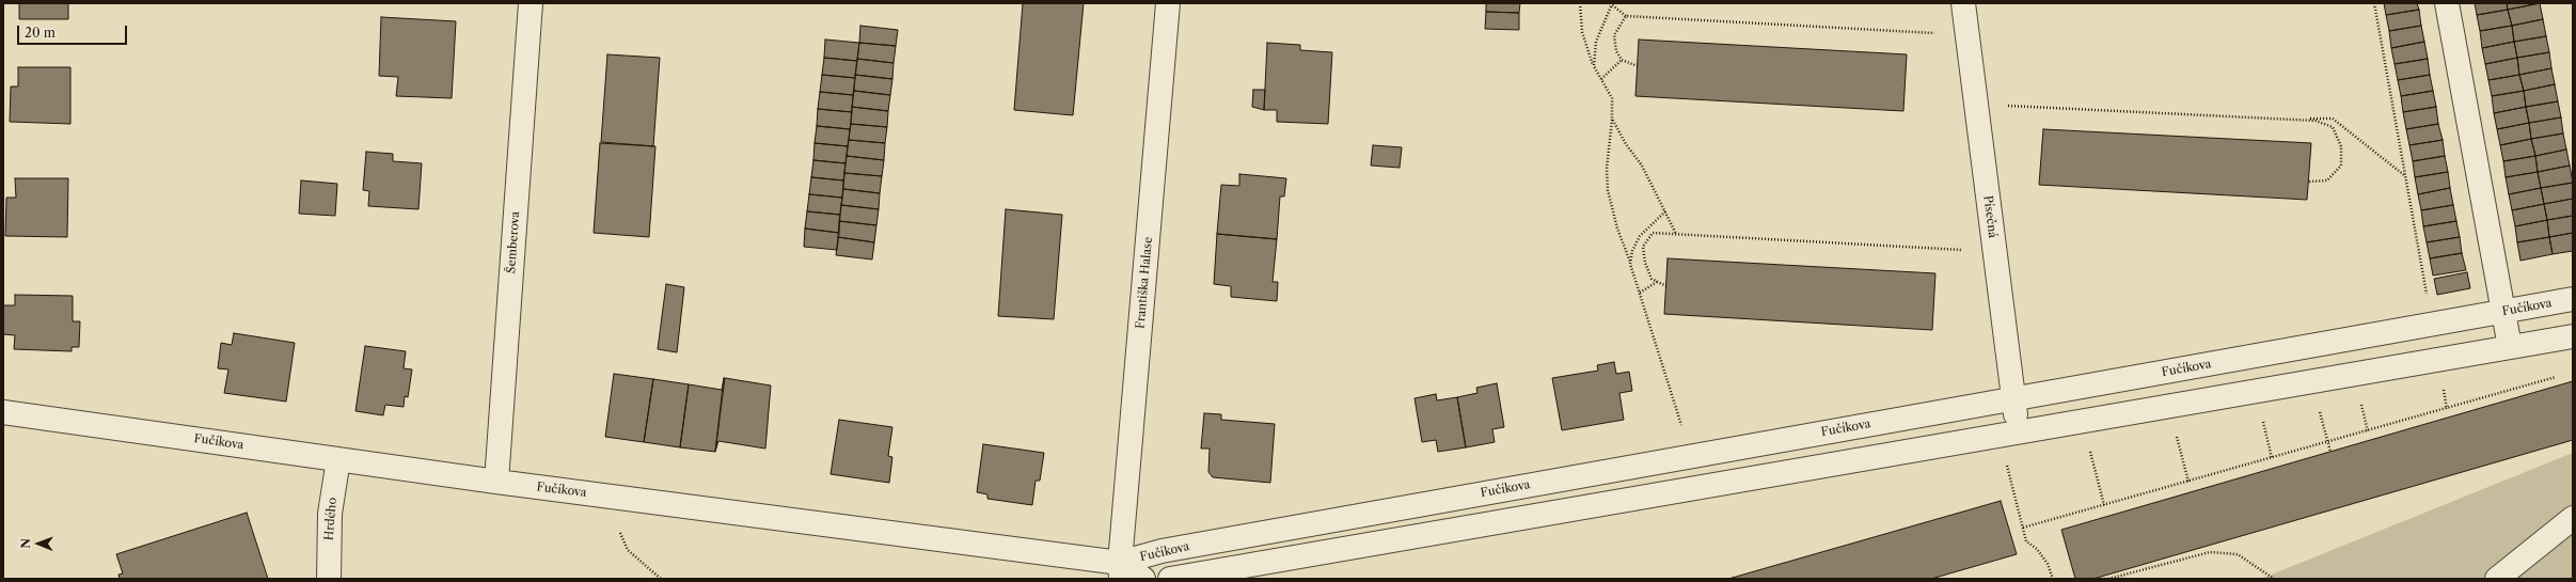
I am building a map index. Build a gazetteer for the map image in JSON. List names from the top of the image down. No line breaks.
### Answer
{"streets":{"street":["Písečná","Šemberova","Františka Halase","Fučíkova","Hrdého"]},"crossings":[["Písečná","Fučíkova"],["Šemberova","Fučíkova"],["Františka Halase","Fučíkova"],["Fučíkova","Hrdého"]],"scale_bar":"20 m","north":"left"}
